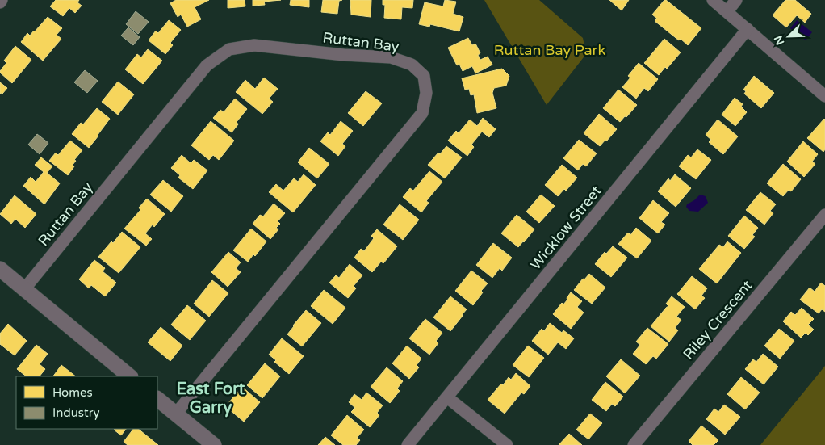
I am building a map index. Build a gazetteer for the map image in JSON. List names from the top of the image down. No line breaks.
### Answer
{"streets":{"street":["Ruttan Bay","Wicklow Street","Riley Crescent"]},"districts":["East Fort Garry"],"parks":["Ruttan Bay Park"],"legend":["Homes","Industry"],"north":"bottom left"}
